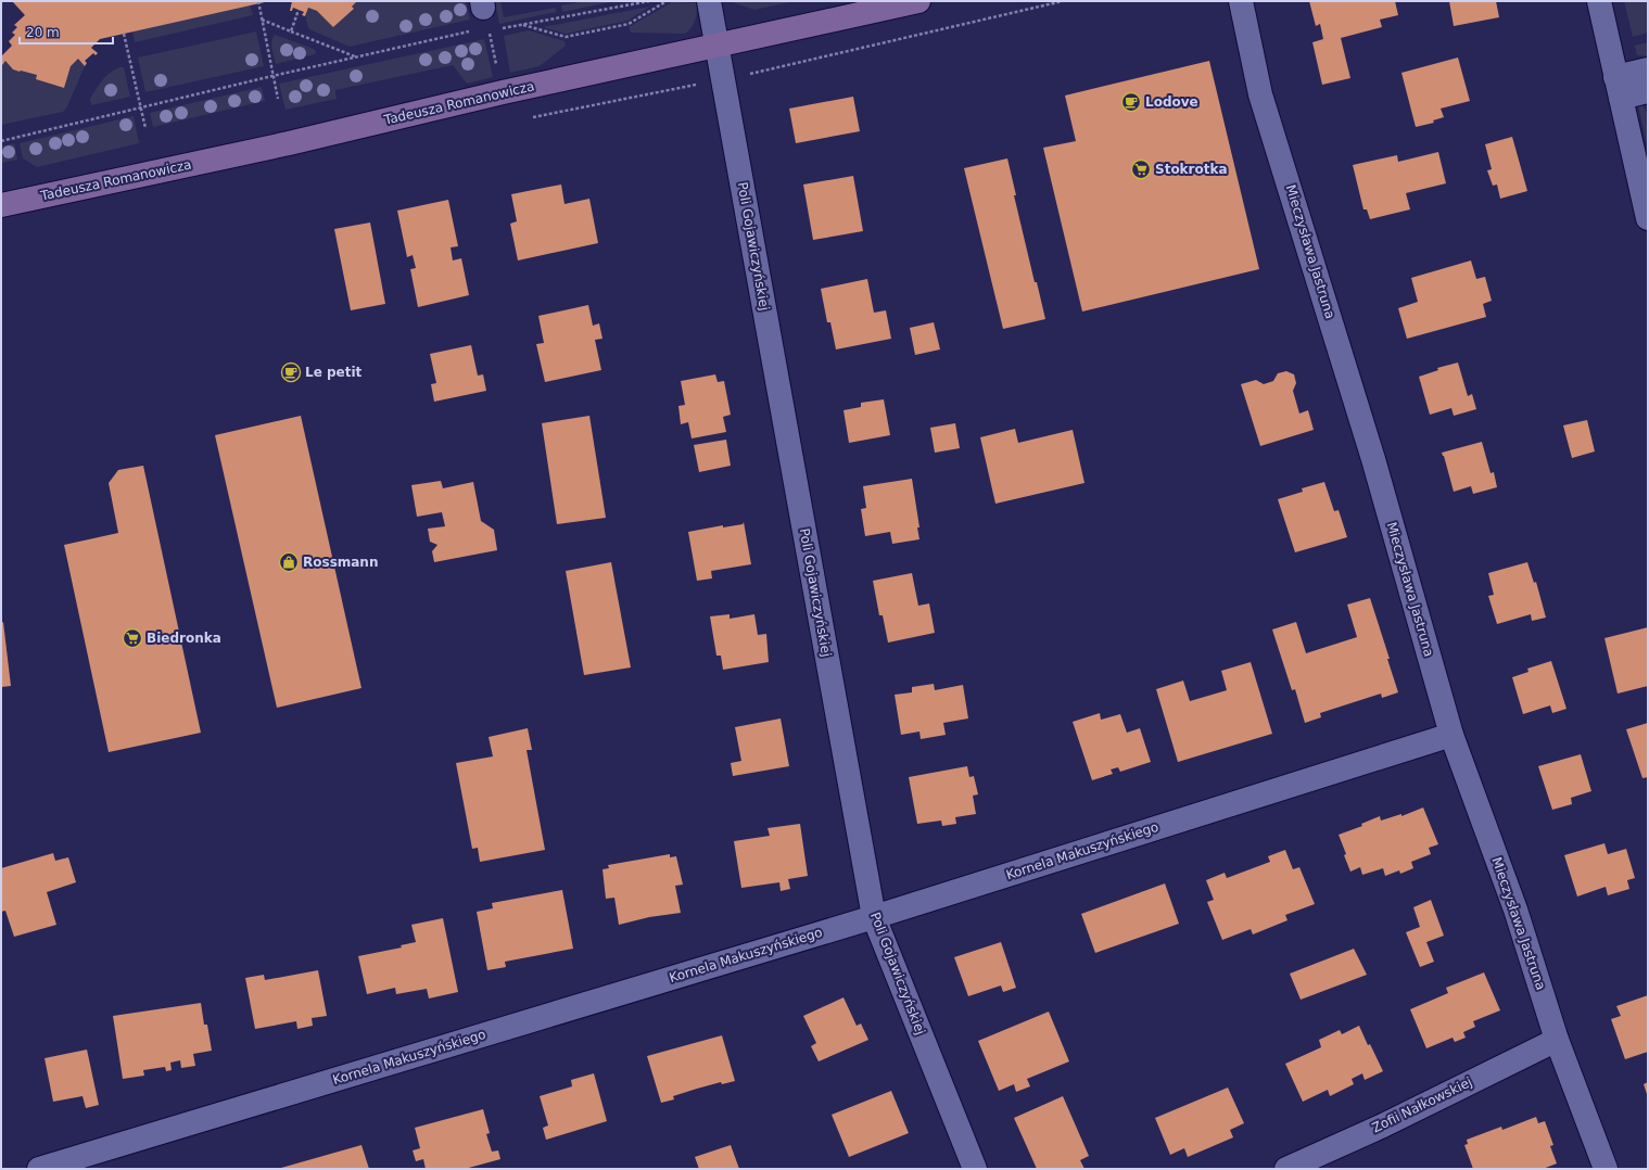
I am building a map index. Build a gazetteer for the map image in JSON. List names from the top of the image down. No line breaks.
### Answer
{"streets":{"street":["Tadeusza Romanowicza","Poli Gojawiczyńskiej","Mieczysława Jastruna","Kornela Makuszyńskiego","Zofii Nałkowskiej"]},"crossings":[["Tadeusza Romanowicza","Poli Gojawiczyńskiej"],["Poli Gojawiczyńskiej","Kornela Makuszyńskiego"],["Mieczysława Jastruna","Kornela Makuszyńskiego"],["Mieczysława Jastruna","Zofii Nałkowskiej"]],"places":{"cafe":["Lodove","Le petit"],"supermarket":["Stokrotka","Biedronka"],"shop":["Rossmann"]},"scale_bar":"20 m"}
